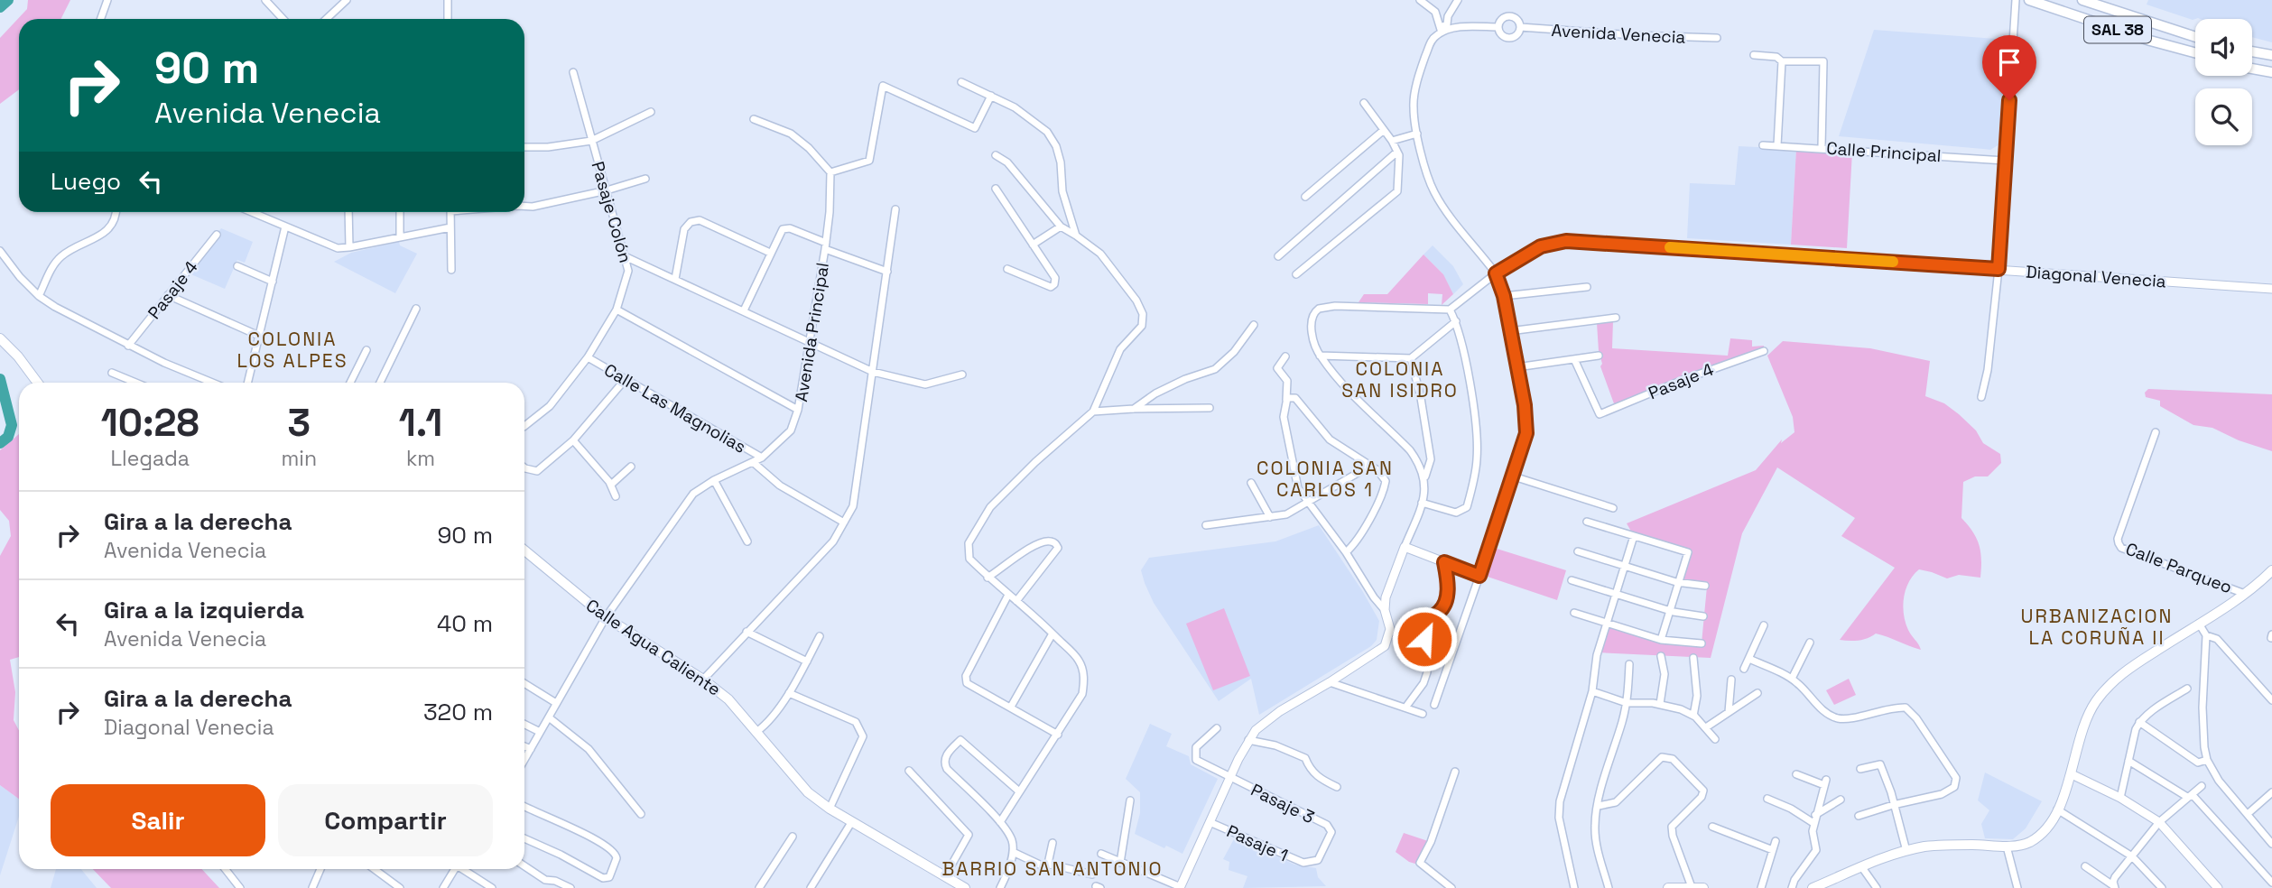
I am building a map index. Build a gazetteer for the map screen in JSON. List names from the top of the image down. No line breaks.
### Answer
{"streets":{"highway":["SAL 38"],"main road":["Calle Agua Caliente"],"street":["Avenida Venecia","Calle Principal","Pasaje Colón","Diagonal Venecia","Pasaje 4","Avenida Principal","Calle Las Magnolias","Calle Parqueo","Pasaje 3","Pasaje 1"]},"crossings":[["Pasaje Colón","Calle Las Magnolias"],["Avenida Principal","Calle Las Magnolias"],["Avenida Principal","Calle Agua Caliente"],["Pasaje 3","Pasaje 1"]],"districts":["COLONIA LOS ALPES","COLONIA SAN ISIDRO","COLONIA SAN CARLOS 1","URBANIZACION LA CORUÑA II","BARRIO SAN ANTONIO"],"page":{"turn":["90 m","Avenida Venecia"],"then":"Luego","eta":["10:28","Llegada","3","min","1.1","km"],"list":[{"name":"Gira a la derecha","note":"Avenida Venecia","value":"90 m"},{"name":"Gira a la izquierda","note":"Avenida Venecia","value":"40 m"},{"name":"Gira a la derecha","note":"Diagonal Venecia","value":"320 m"}],"buttons":["Salir","Compartir"]}}
